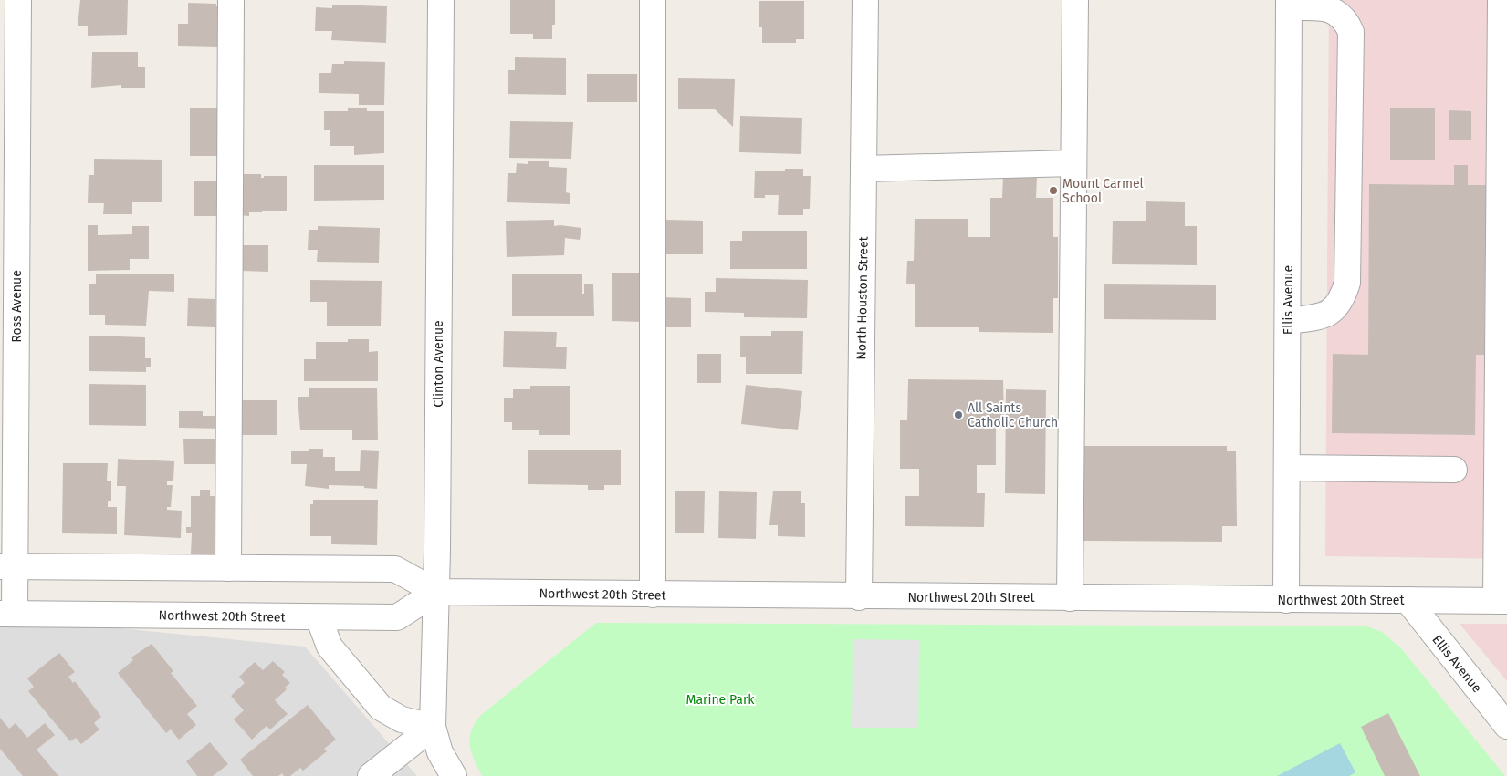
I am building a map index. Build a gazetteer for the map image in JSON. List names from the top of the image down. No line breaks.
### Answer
{"streets":{"street":["North Houston Street","Ellis Avenue","Ross Avenue","Clinton Avenue","Northwest 20th Street"]},"crossings":[["North Houston Street","Northwest 20th Street"],["Ellis Avenue","Northwest 20th Street"],["Ross Avenue","Northwest 20th Street"],["Clinton Avenue","Northwest 20th Street"]],"parks":["Marine Park"],"places":["Mount Carmel School","All Saints Catholic Church"]}
